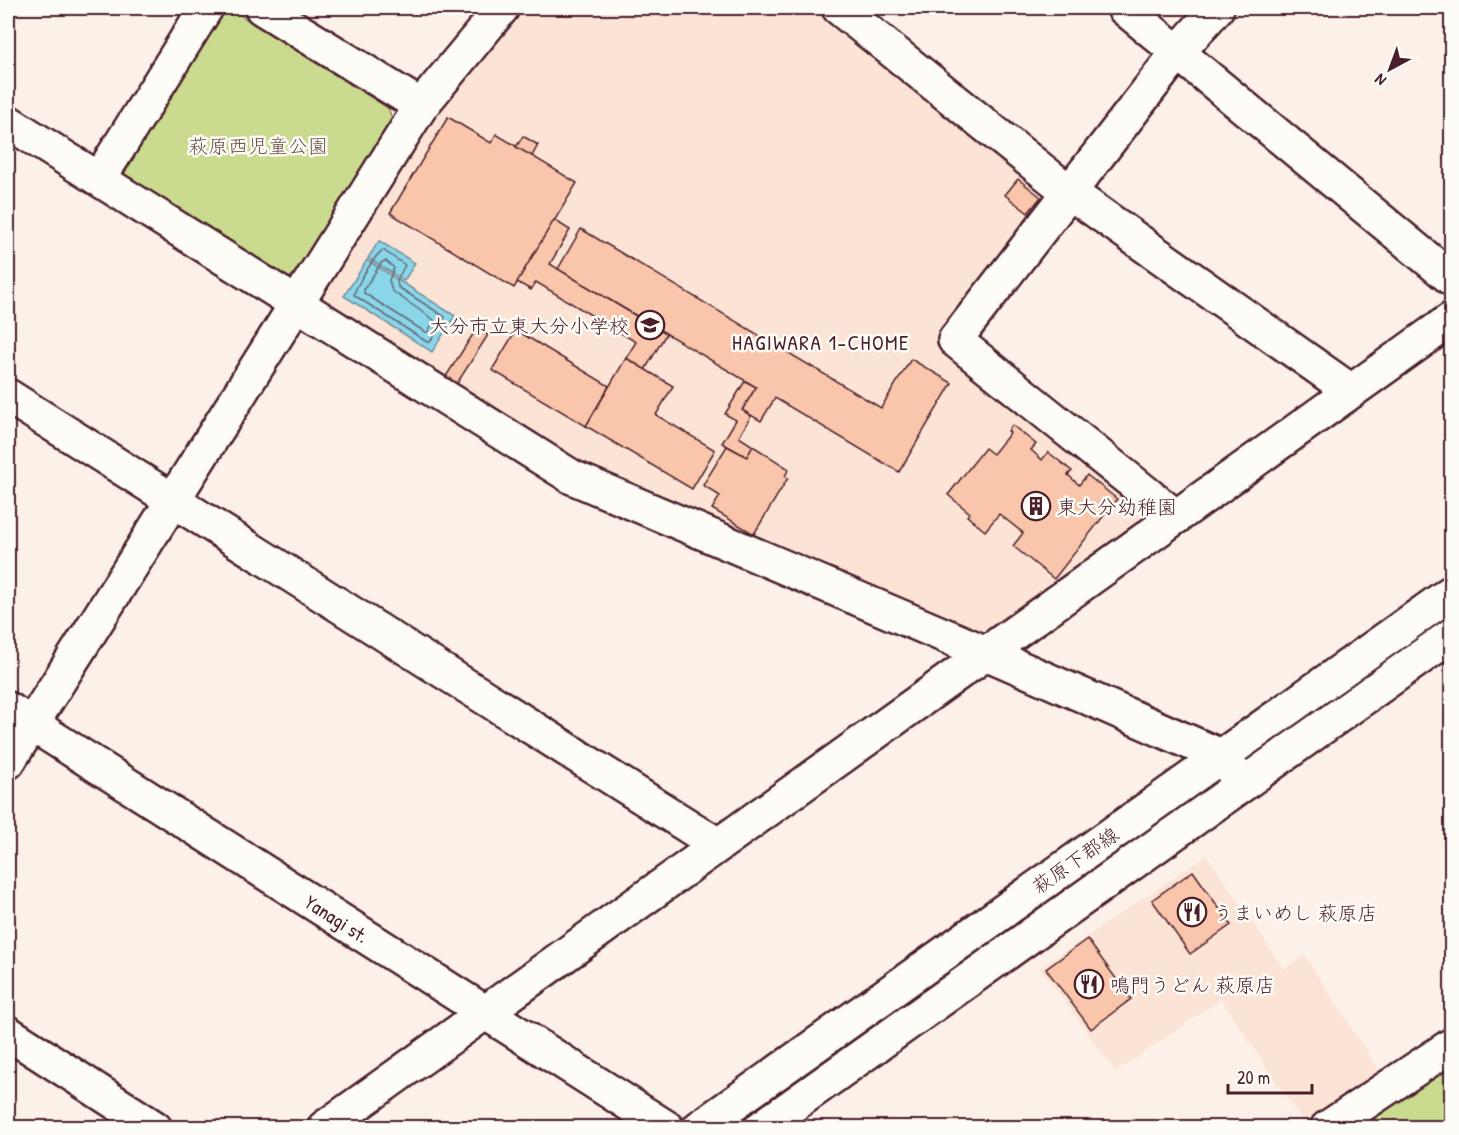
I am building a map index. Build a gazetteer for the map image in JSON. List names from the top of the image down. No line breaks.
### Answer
{"streets":{"street":["萩原下郡線","Yanagi st."]},"districts":["HAGIWARA 1-CHOME"],"parks":["萩原西児童公園"],"places":{"school or university":["大分市立東大分小学校"],"building":["東大分幼稚園"],"restaurant":["うまいめし 萩原店","鳴門うどん 萩原店"]},"scale_bar":"20 m","north":"bottom left"}
